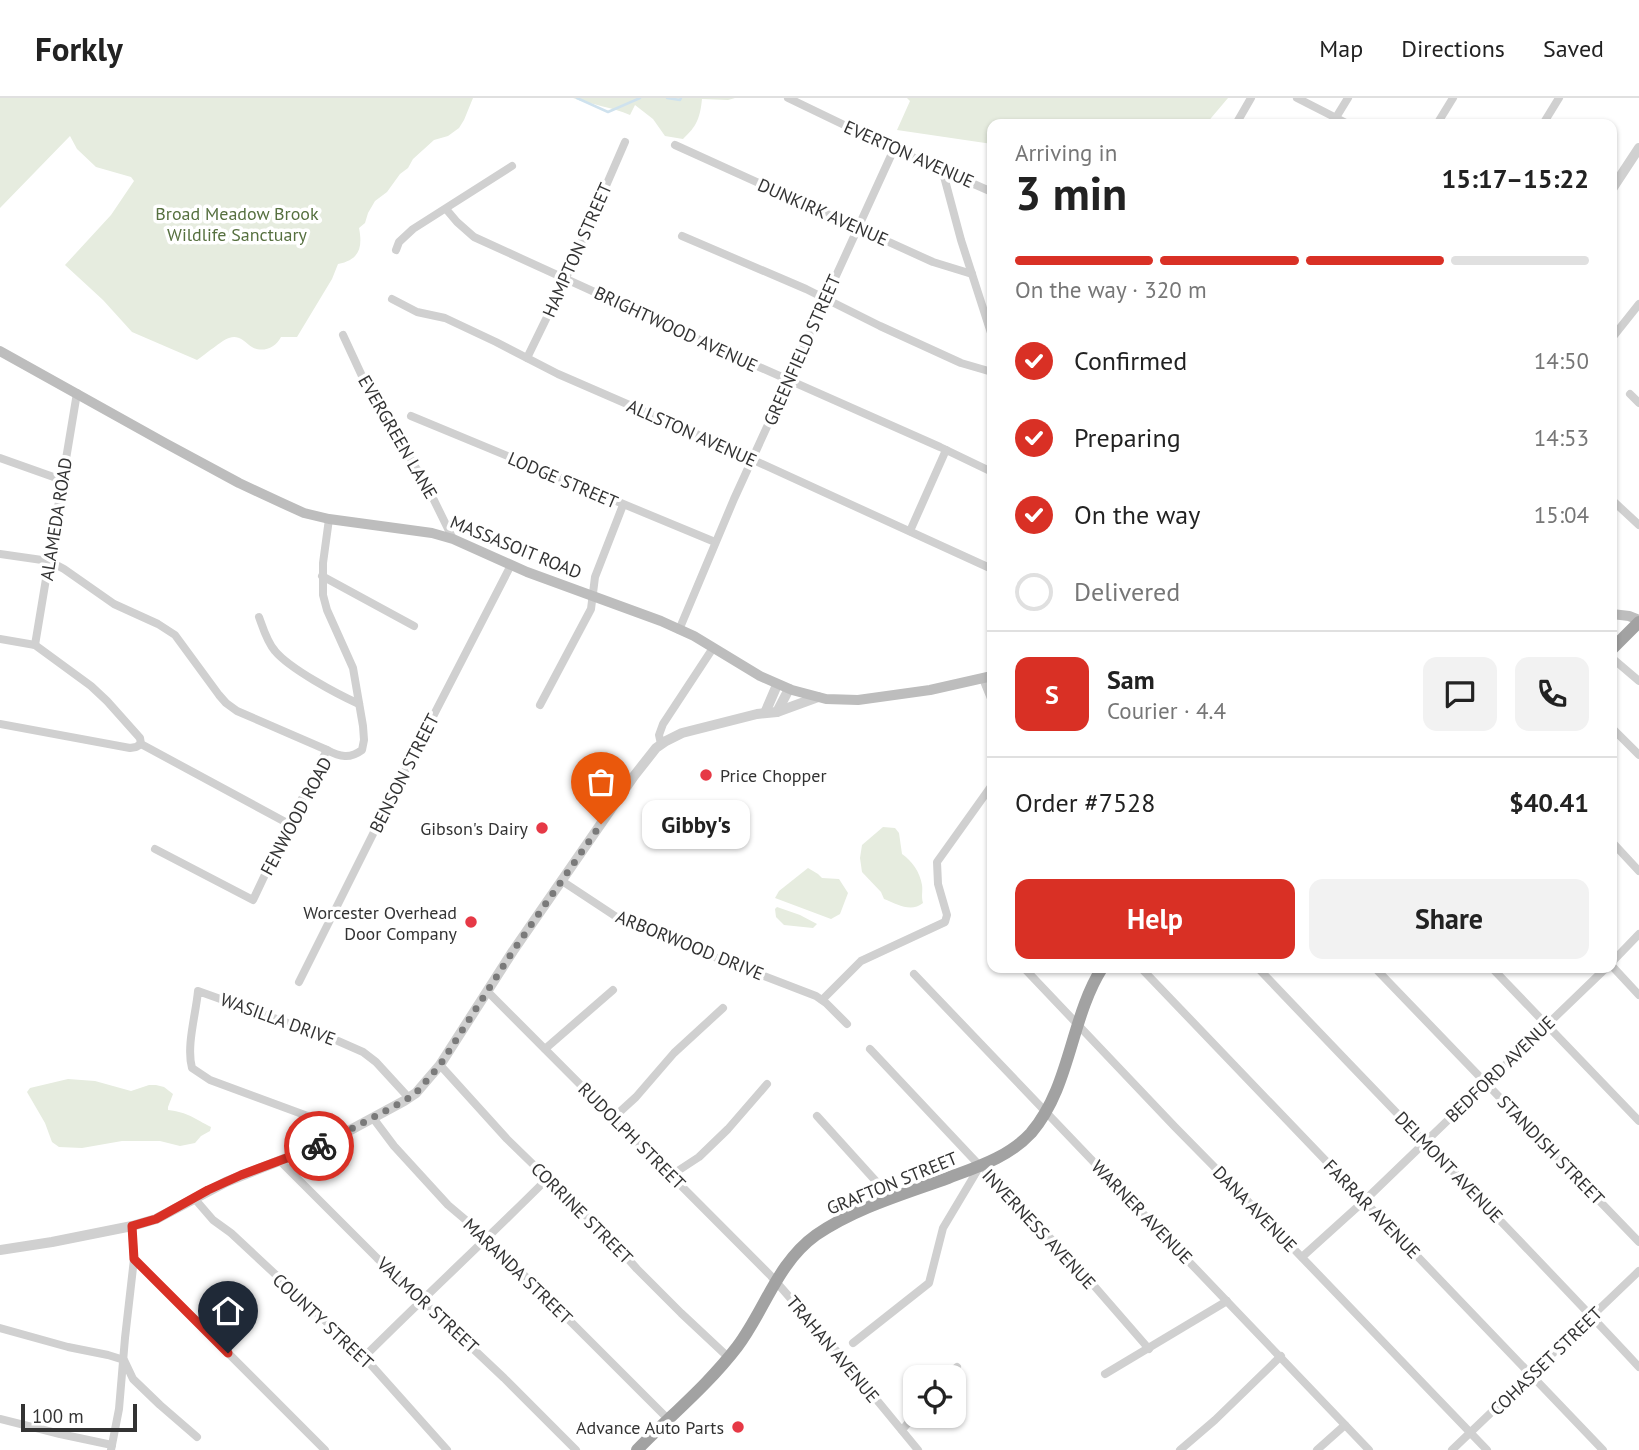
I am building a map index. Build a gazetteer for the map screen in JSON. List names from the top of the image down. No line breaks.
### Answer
{"streets":{"highway":["GRAFTON STREET"],"main road":["MASSASOIT ROAD"],"street":["EVERTON AVENUE","DUNKIRK AVENUE","HAMPTON STREET","BRIGHTWOOD AVENUE","GREENFIELD STREET","ALLSTON AVENUE","EVERGREEN LANE","LODGE STREET","ALAMEDA ROAD","BENSON STREET","FENWOOD ROAD","ARBORWOOD DRIVE","WASILLA DRIVE","BEDFORD AVENUE","RUDOLPH STREET","STANDISH STREET","DELMONT AVENUE","DANA AVENUE","FARRAR AVENUE","WARNER AVENUE","CORRINE STREET","INVERNESS AVENUE","MARANDA STREET","VALMOR STREET","COUNTY STREET","TRAHAN AVENUE","COHASSET STREET"]},"crossings":[["EVERTON AVENUE","GREENFIELD STREET"],["DUNKIRK AVENUE","GREENFIELD STREET"],["HAMPTON STREET","BRIGHTWOOD AVENUE"],["HAMPTON STREET","ALLSTON AVENUE"],["BRIGHTWOOD AVENUE","GREENFIELD STREET"],["GREENFIELD STREET","ALLSTON AVENUE"],["GREENFIELD STREET","LODGE STREET"],["GREENFIELD STREET","MASSASOIT ROAD"],["EVERGREEN LANE","MASSASOIT ROAD"],["ALAMEDA ROAD","MASSASOIT ROAD"],["MASSASOIT ROAD","BENSON STREET"],["MASSASOIT ROAD","FENWOOD ROAD"],["BEDFORD AVENUE","STANDISH STREET"],["BEDFORD AVENUE","DELMONT AVENUE"],["BEDFORD AVENUE","DANA AVENUE"],["BEDFORD AVENUE","FARRAR AVENUE"],["RUDOLPH STREET","GRAFTON STREET"],["RUDOLPH STREET","TRAHAN AVENUE"],["DELMONT AVENUE","COHASSET STREET"],["GRAFTON STREET","DANA AVENUE"],["GRAFTON STREET","WARNER AVENUE"],["GRAFTON STREET","CORRINE STREET"],["GRAFTON STREET","INVERNESS AVENUE"],["GRAFTON STREET","MARANDA STREET"],["GRAFTON STREET","TRAHAN AVENUE"],["DANA AVENUE","COHASSET STREET"],["FARRAR AVENUE","COHASSET STREET"]],"parks":["Broad Meadow Brook Wildlife Sanctuary"],"places":["Price Chopper","Gibby's","Gibson's Dairy","Worcester Overhead Door Company","Advance Auto Parts"],"scale_bar":"100 m","page":{"header":"Forkly","nav":["Map","Directions","Saved"],"heading":["3 min","Arriving in","15:17–15:22"],"panel":["Sam","Courier · 4.4","Order #7528","$40.41"],"bar":"On the way · 320 m","list":[["Confirmed","14:50"],["Preparing","14:53"],["On the way","15:04"],"Delivered"],"round":"S","bubble":"Gibby's","buttons":["Help","Share"],"scale":"100 m"}}
